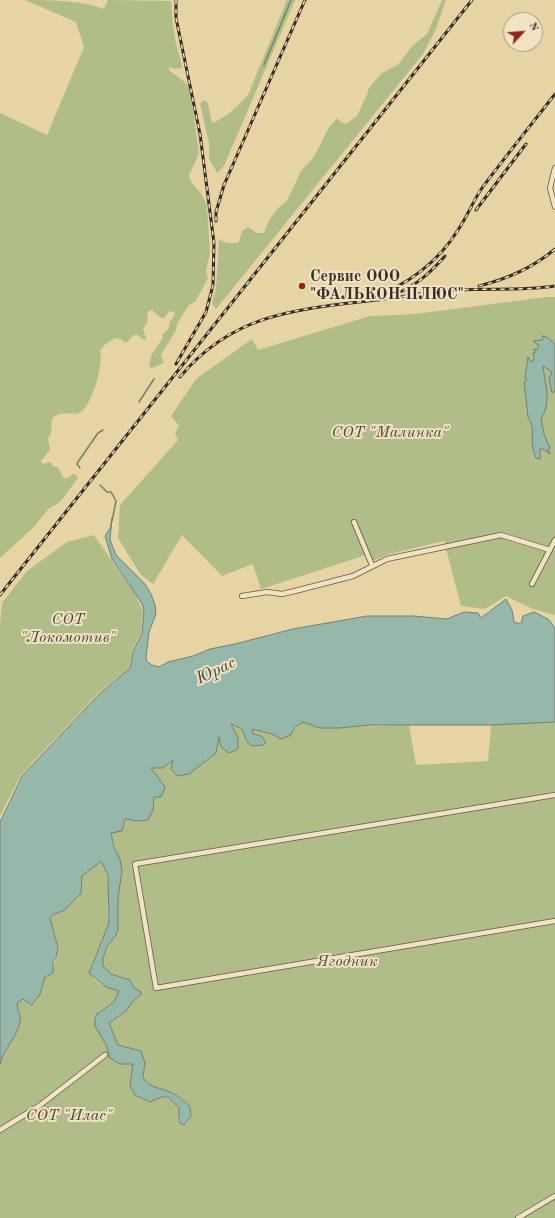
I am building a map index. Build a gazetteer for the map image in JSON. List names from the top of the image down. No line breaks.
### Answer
{"water":["Юрас"],"parks":["СОТ \"Малинка\"","СОТ \"Локомотив\"","Ягодник","СОТ \"Илас\""],"places":["Сервис ООО \"ФАЛЬКОН ПЛЮС\""],"north":"top right"}
